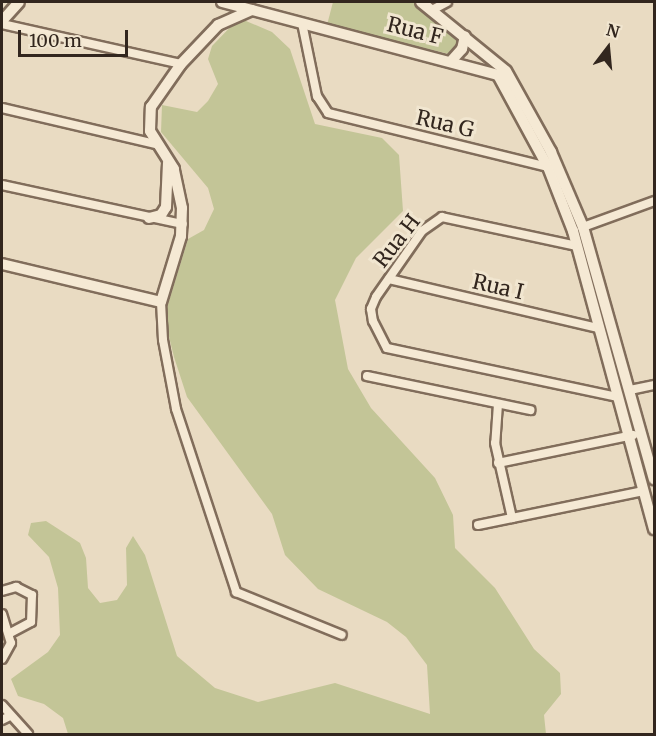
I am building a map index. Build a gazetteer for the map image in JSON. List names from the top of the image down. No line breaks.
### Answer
{"streets":{"street":["Rua F","Rua G","Rua H","Rua I"]},"crossings":[["Rua F","Rua G"],["Rua H","Rua I"]],"scale_bar":"100 m","north":"top"}
